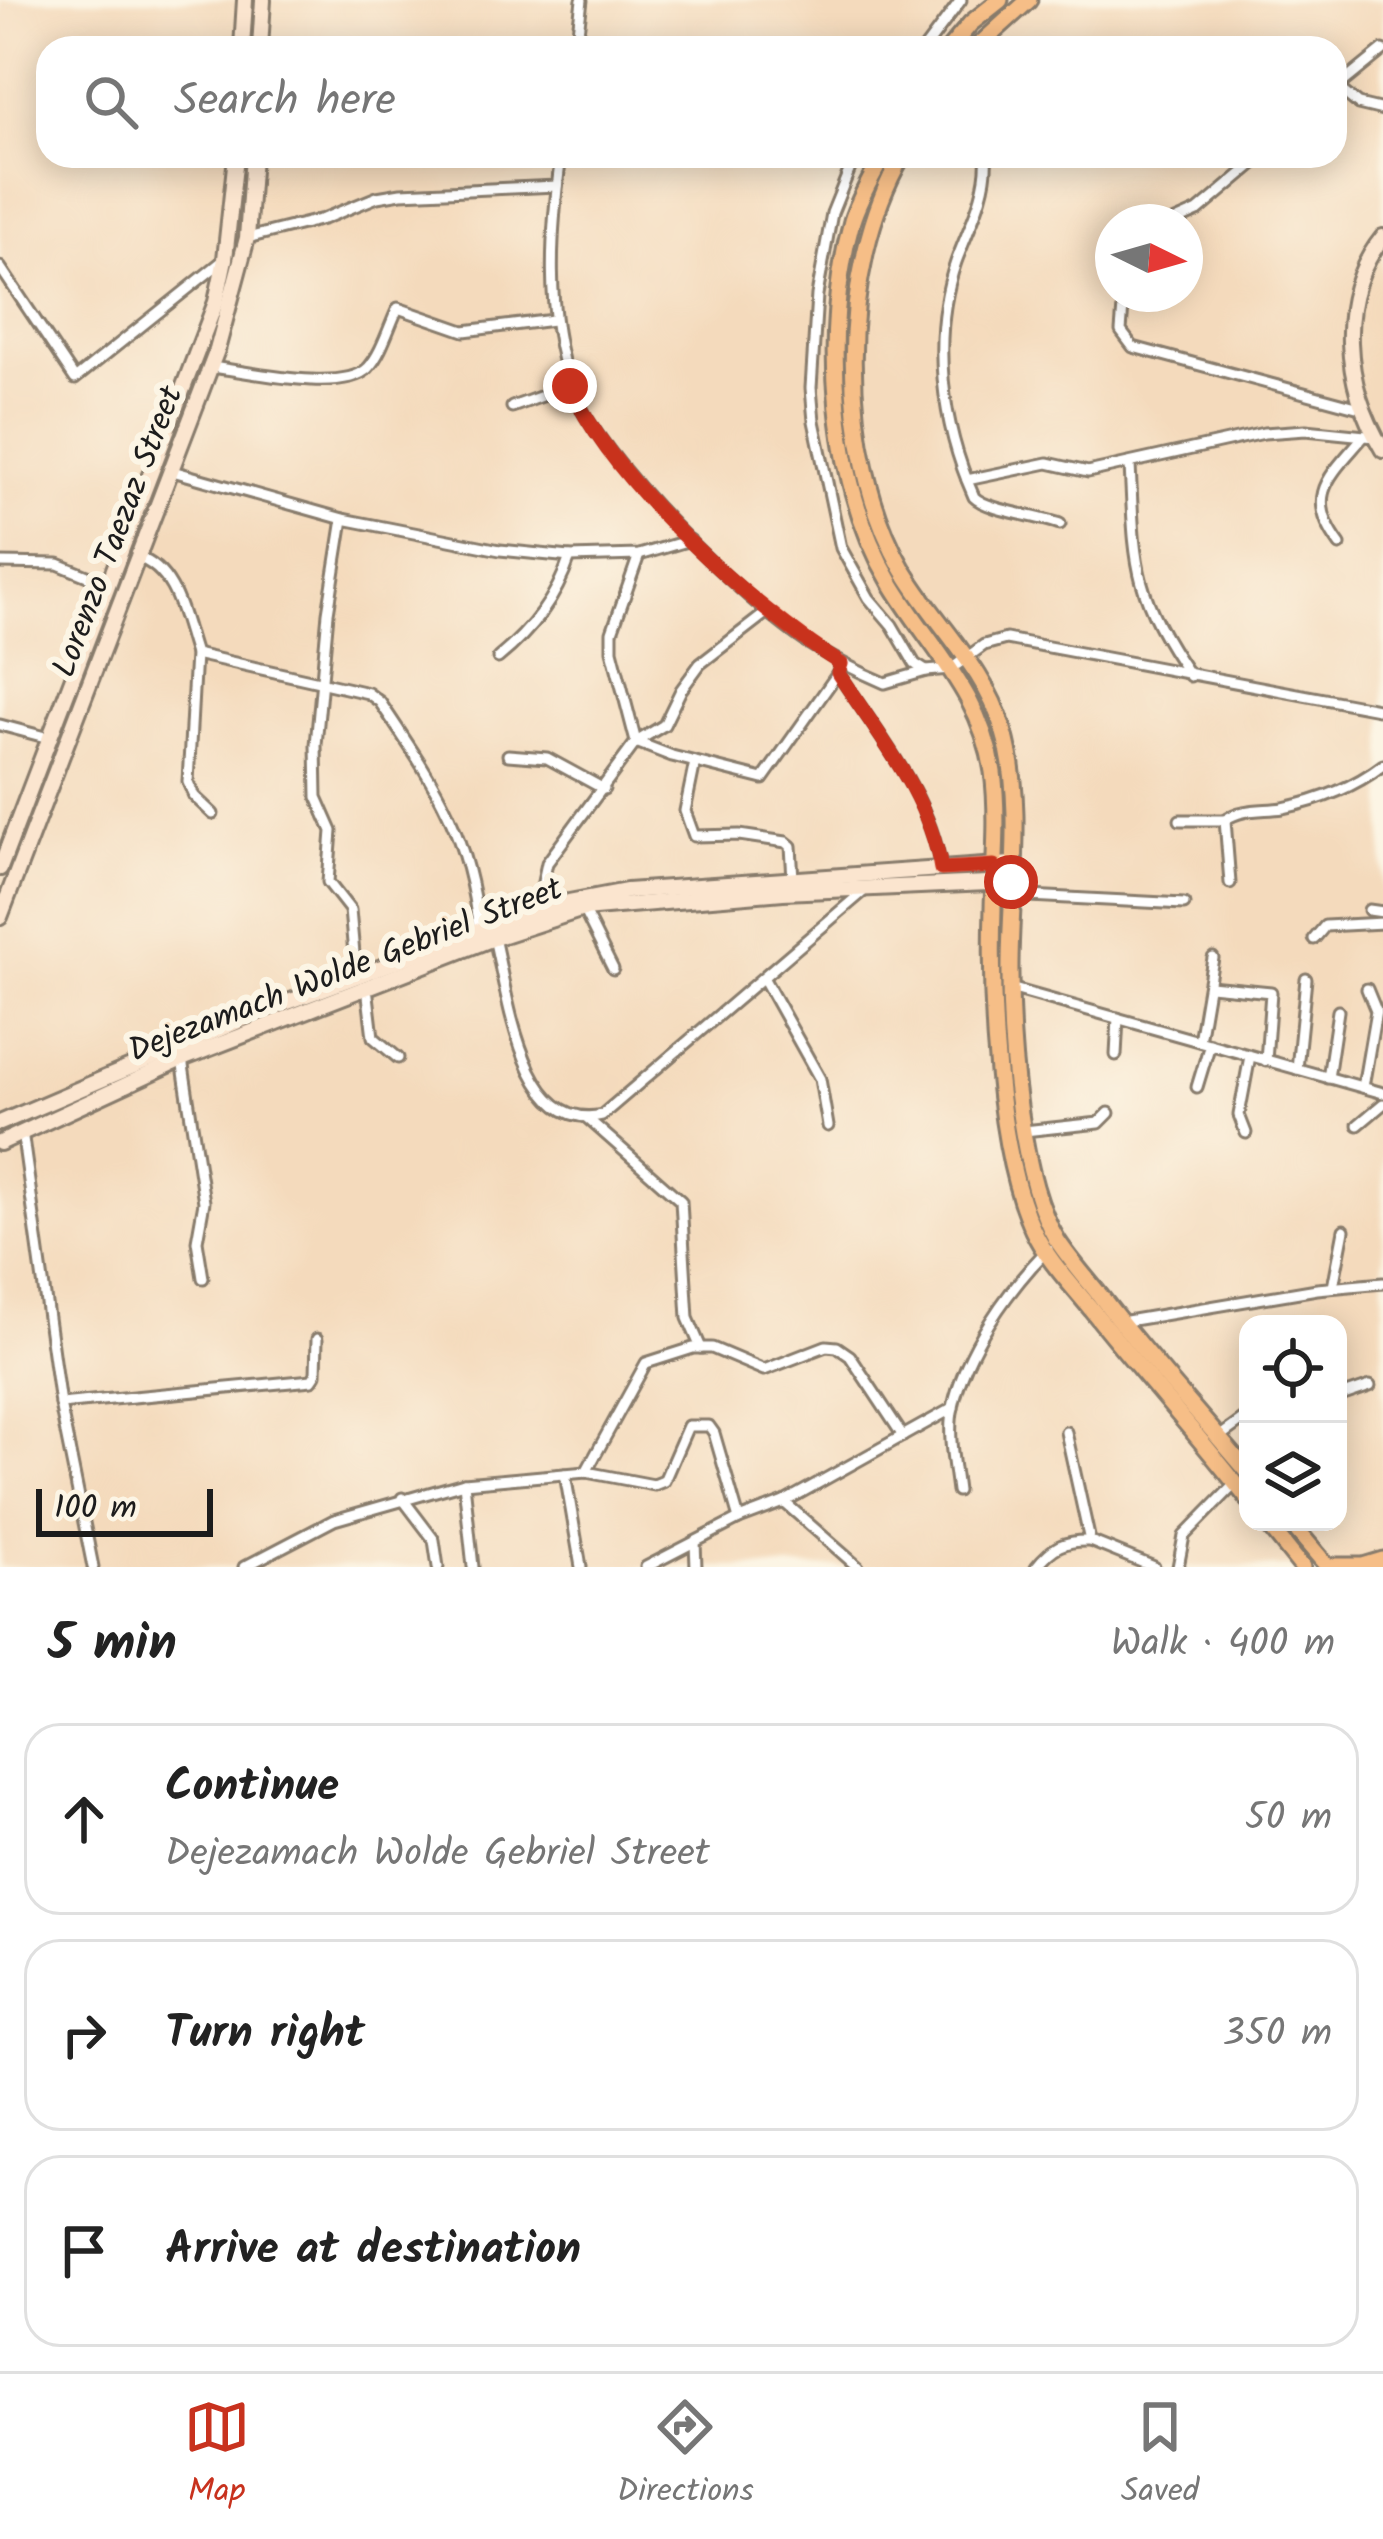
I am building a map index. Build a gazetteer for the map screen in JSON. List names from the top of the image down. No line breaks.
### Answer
{"streets":{"main road":["Lorenzo Taezaz Street","Dejezamach Wolde Gebriel Street"]},"scale_bar":"100 m","north":"right","page":{"search":"Search here","scale":"100 m","heading":["5 min","Walk · 400 m"],"list":[["Continue","Dejezamach Wolde Gebriel Street","50 m"],["Turn right","350 m"],"Arrive at destination"],"nav":["Map","Directions","Saved"]}}
